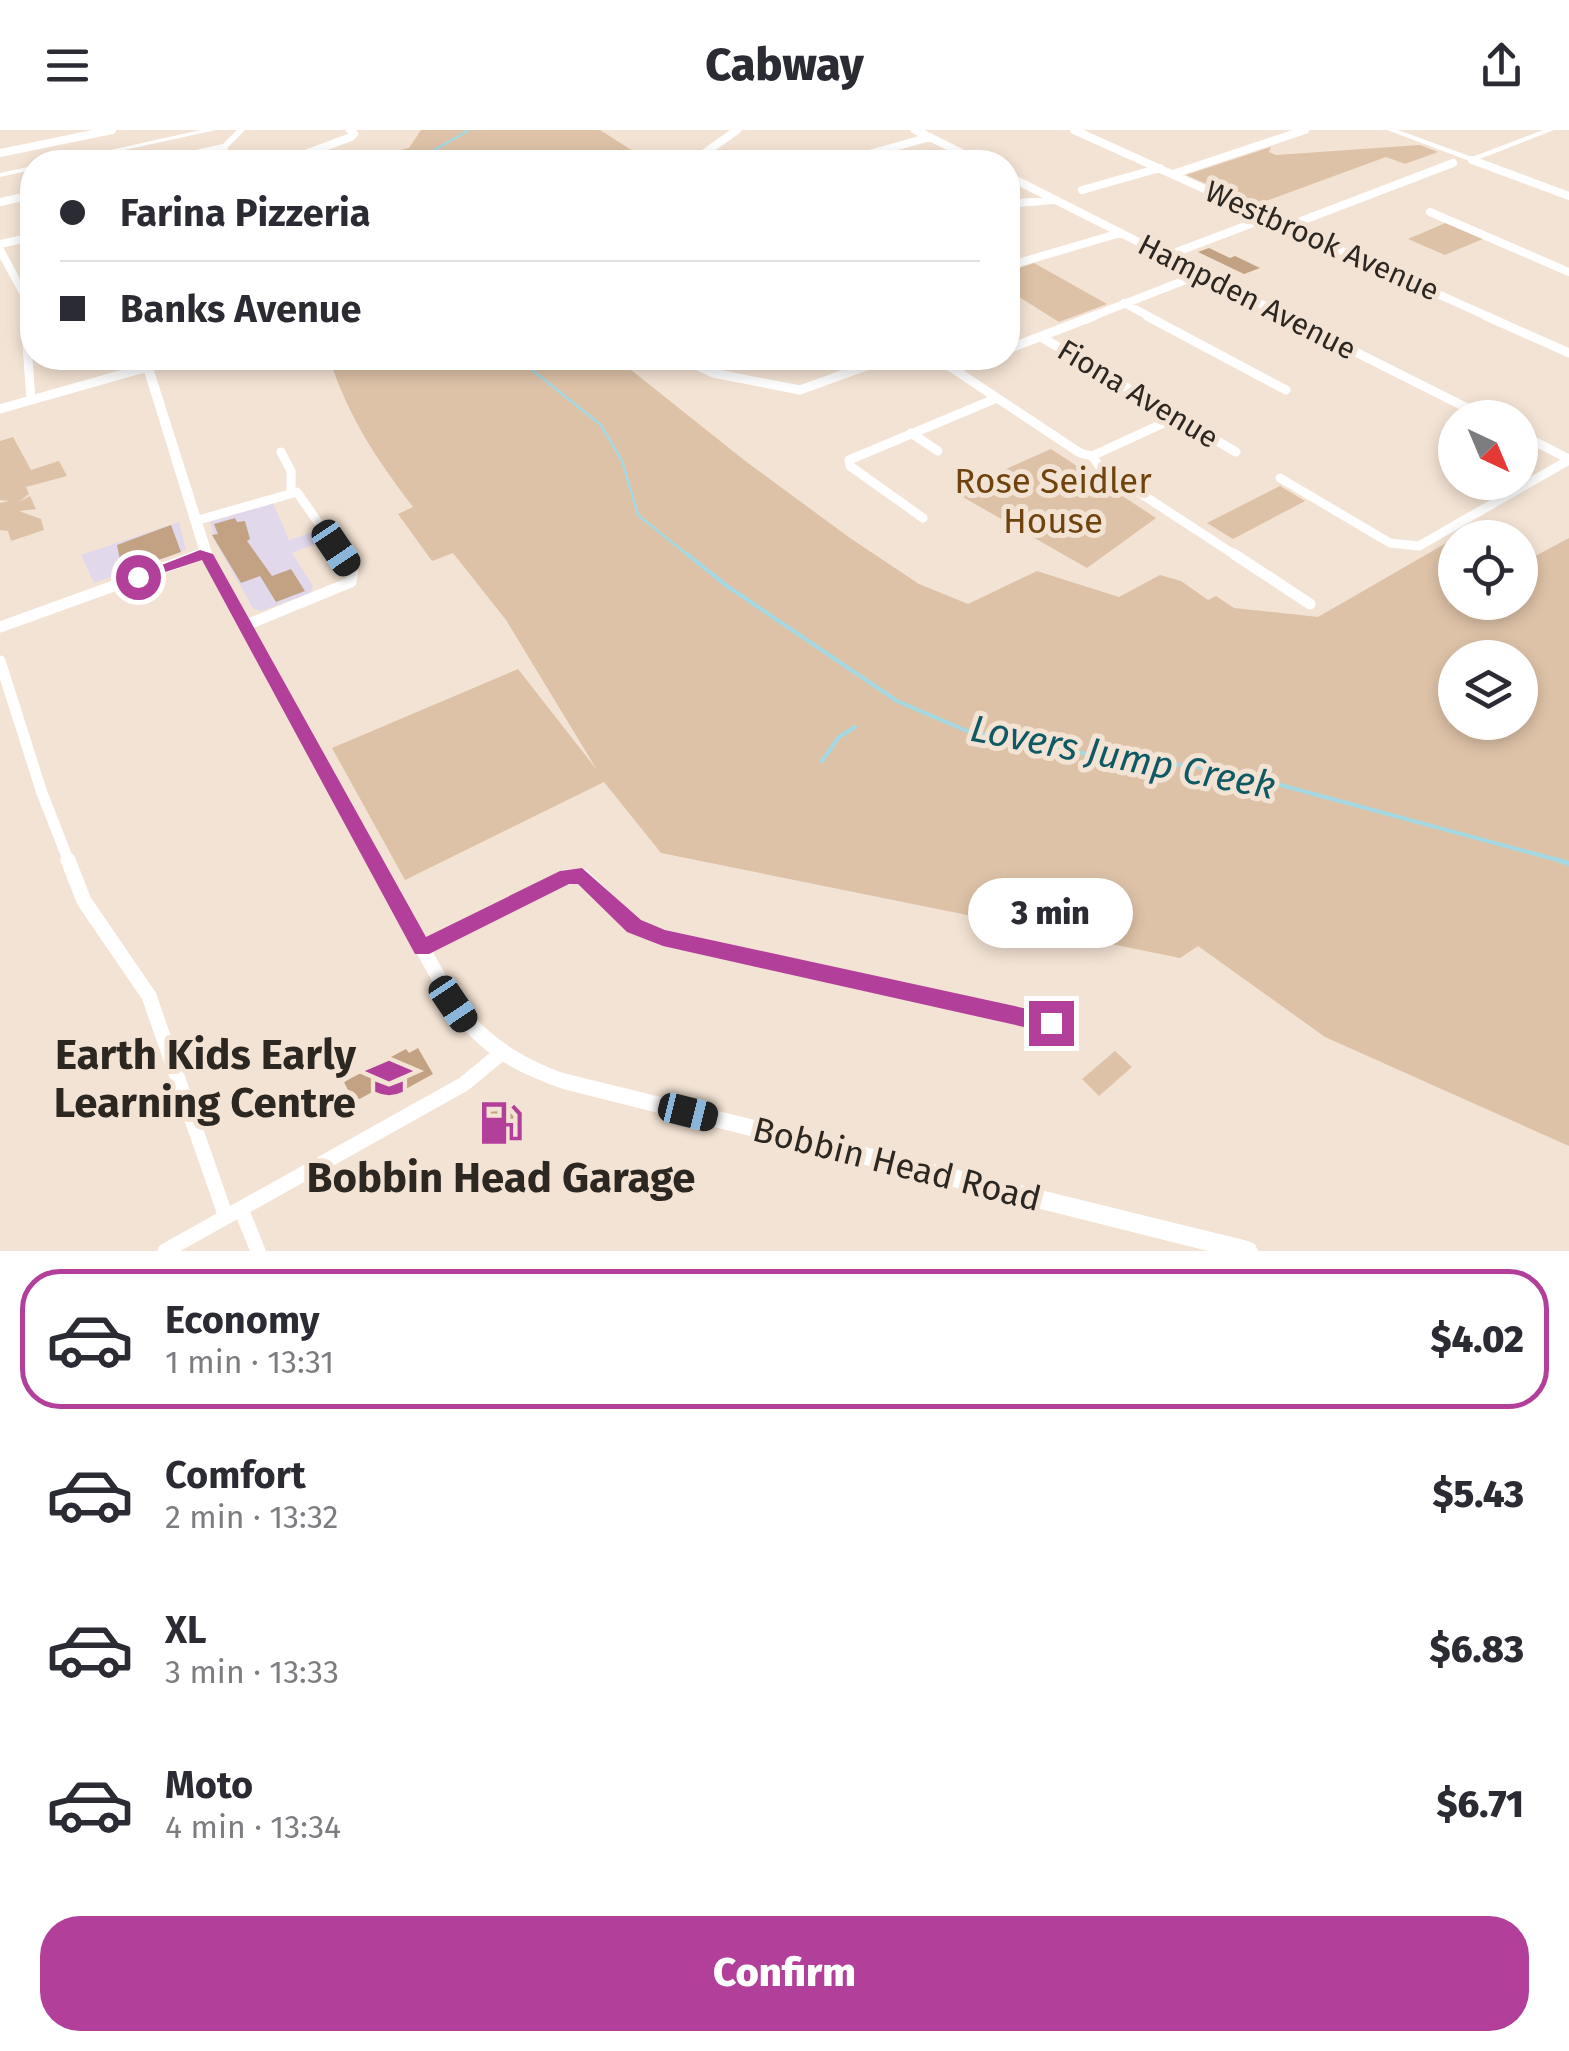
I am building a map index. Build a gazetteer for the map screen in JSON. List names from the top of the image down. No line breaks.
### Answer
{"streets":{"main road":["Bobbin Head Road"],"street":["Westbrook Avenue","Hampden Avenue","Fiona Avenue"]},"water":["Lovers Jump Creek"],"parks":["Rose Seidler House"],"places":{"school or university":["Earth Kids Early Learning Centre"],"fuel station":["Bobbin Head Garage"]},"north":"bottom right","page":{"header":"Cabway","banner":["Farina Pizzeria","Banks Avenue"],"bubble":"3 min","list":[{"name":"Economy","note":"1 min · 13:31","value":"$4.02"},{"name":"Comfort","note":"2 min · 13:32","value":"$5.43"},{"name":"XL","note":"3 min · 13:33","value":"$6.83"},{"name":"Moto","note":"4 min · 13:34","value":"$6.71"}],"buttons":"Confirm"}}
